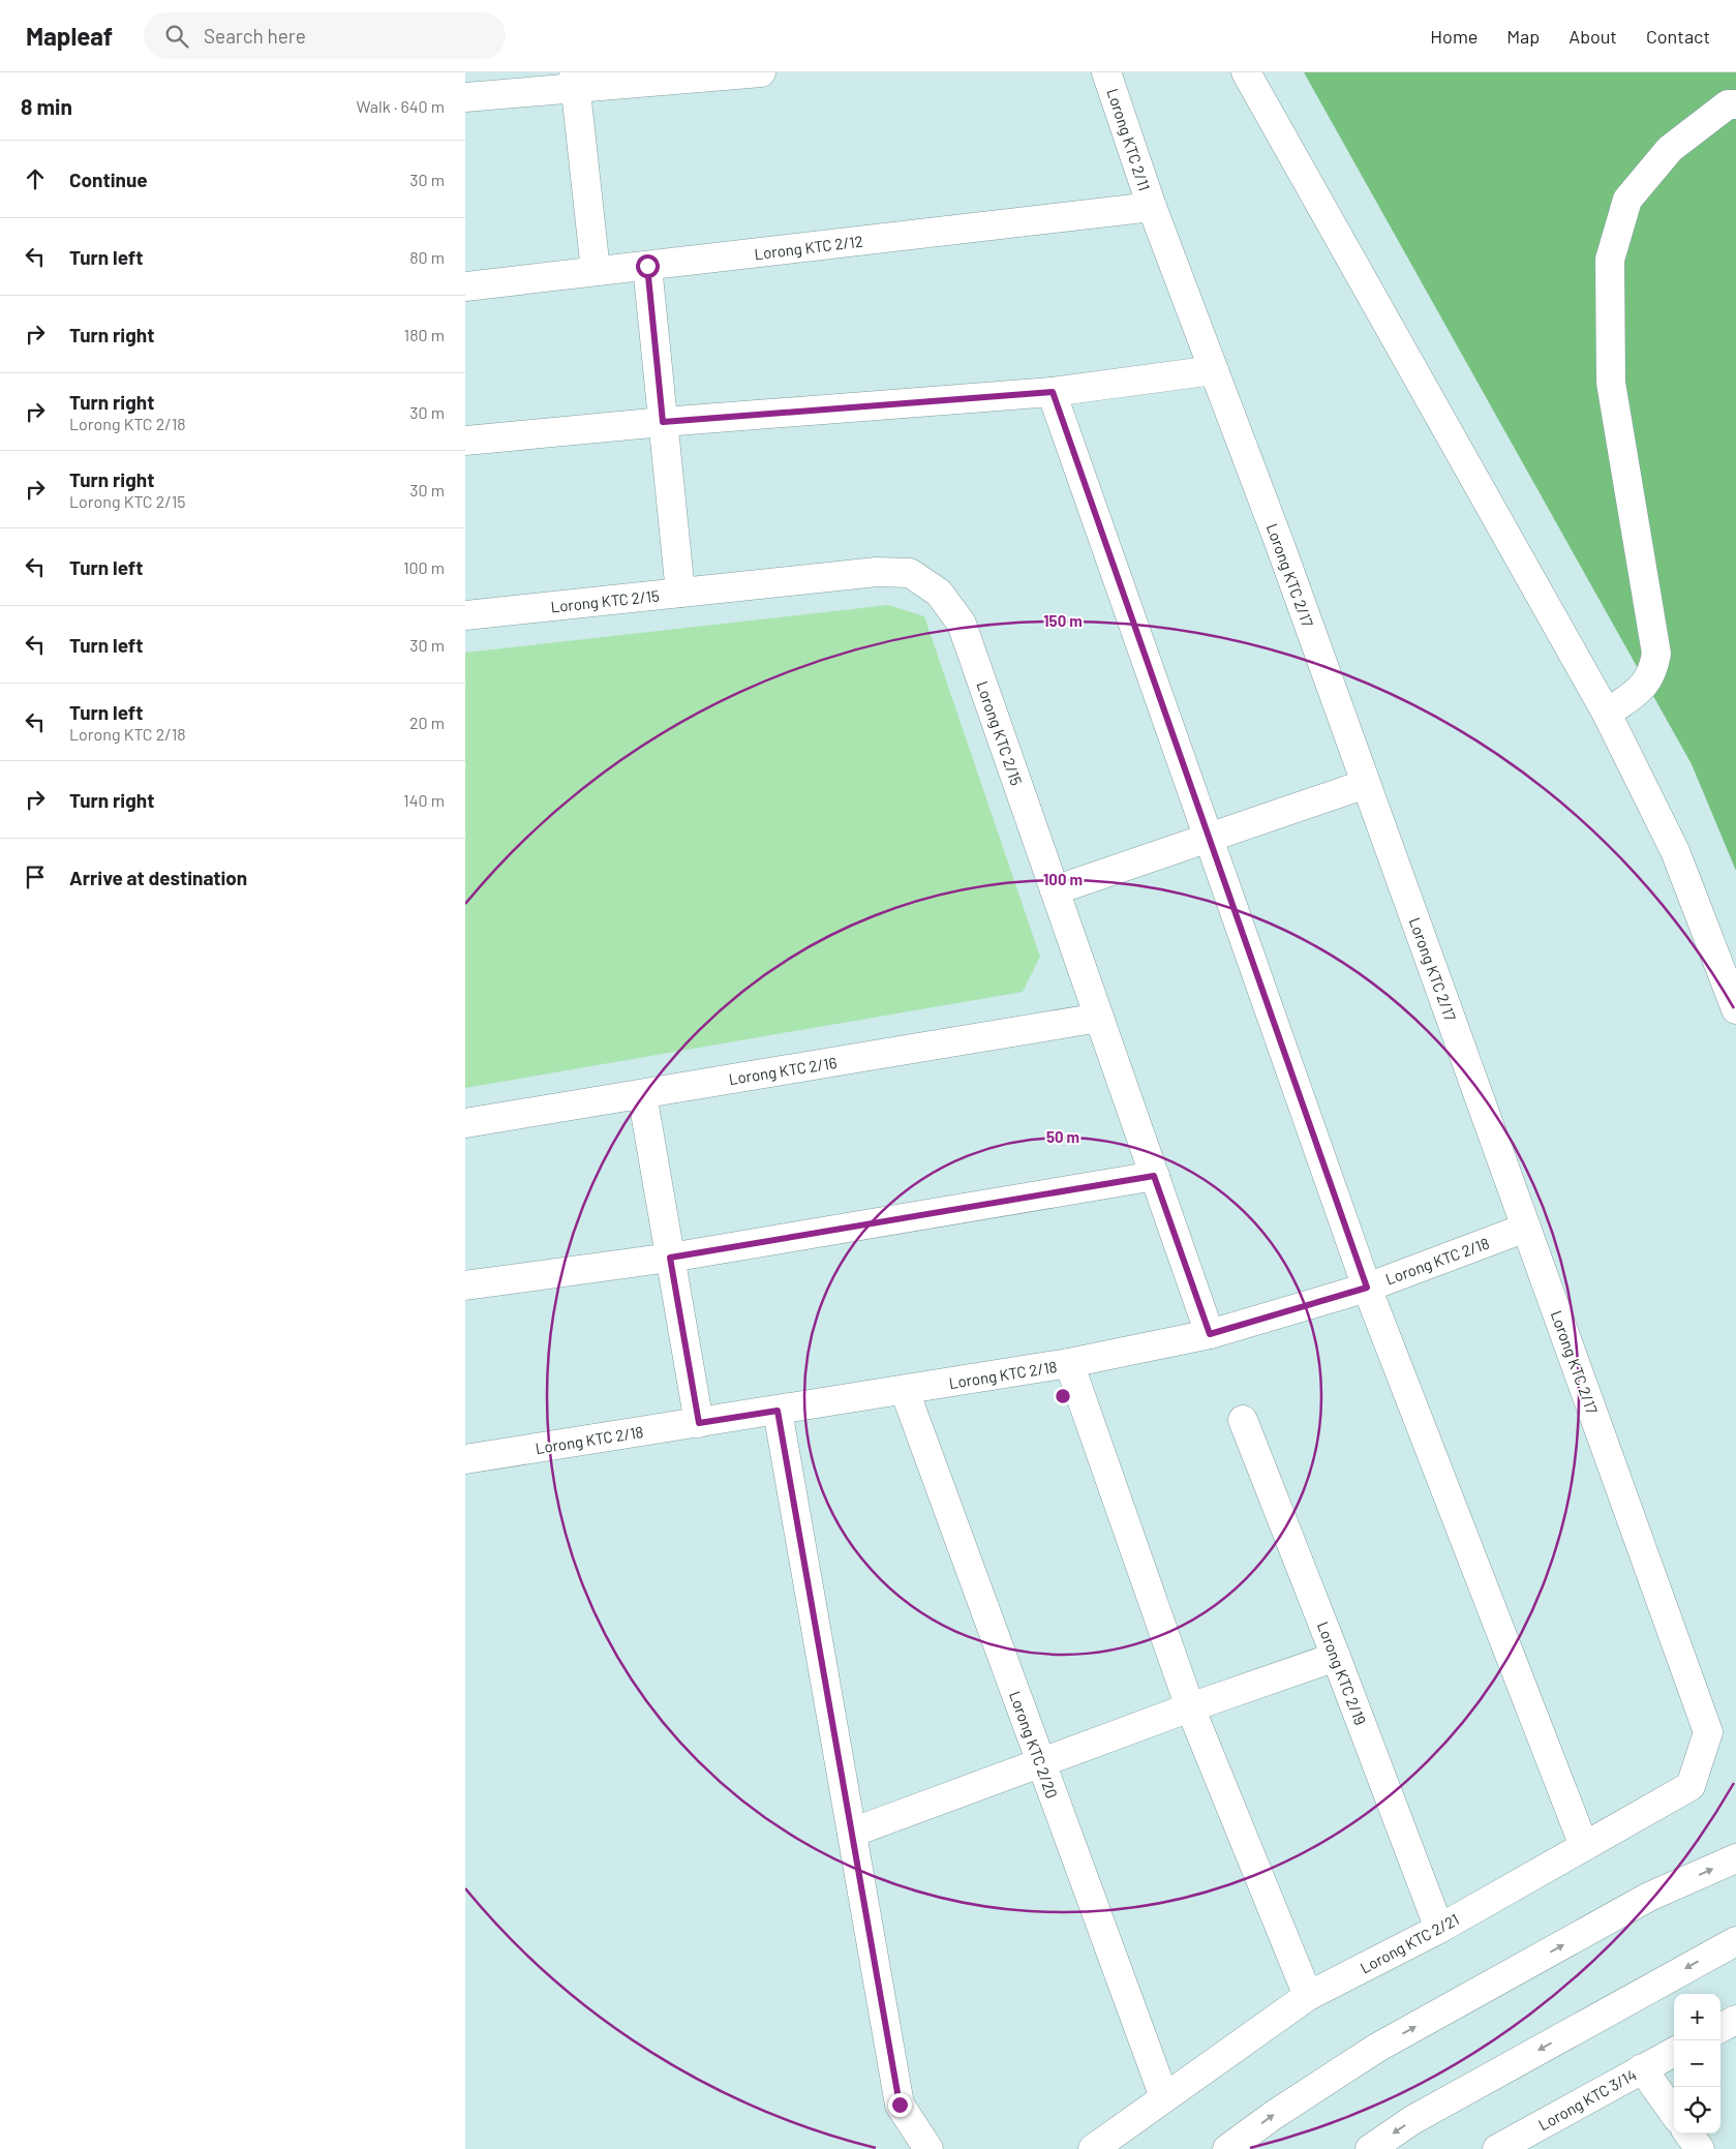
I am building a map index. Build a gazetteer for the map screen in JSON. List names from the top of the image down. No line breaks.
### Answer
{"streets":{"street":["Lorong KTC 2/11","Lorong KTC 2/12","Lorong KTC 2/17","Lorong KTC 2/15","Lorong KTC 2/16","Lorong KTC 2/18","Lorong KTC 2/19","Lorong KTC 2/20","Lorong KTC 2/21","Lorong KTC 3/14"]},"crossings":[["Lorong KTC 2/11","Lorong KTC 2/12"],["Lorong KTC 2/11","Lorong KTC 2/17"],["Lorong KTC 2/12","Lorong KTC 2/17"],["Lorong KTC 2/17","Lorong KTC 2/18"],["Lorong KTC 2/17","Lorong KTC 2/21"],["Lorong KTC 2/15","Lorong KTC 2/16"],["Lorong KTC 2/15","Lorong KTC 2/18"],["Lorong KTC 2/18","Lorong KTC 2/20"],["Lorong KTC 2/19","Lorong KTC 2/21"],["Lorong KTC 2/20","Lorong KTC 2/21"]],"page":{"header":"Mapleaf","search":"Search here","nav":["Home","Map","About","Contact"],"heading":["8 min","Walk · 640 m"],"list":[["Continue","30 m"],["Turn left","80 m"],["Turn right","180 m"],["Turn right","Lorong KTC 2/18","30 m"],["Turn right","Lorong KTC 2/15","30 m"],["Turn left","100 m"],["Turn left","30 m"],["Turn left","Lorong KTC 2/18","20 m"],["Turn right","140 m"],"Arrive at destination"],"map_buttons":["+","−"]},"rings":["150 m","100 m","50 m"]}
